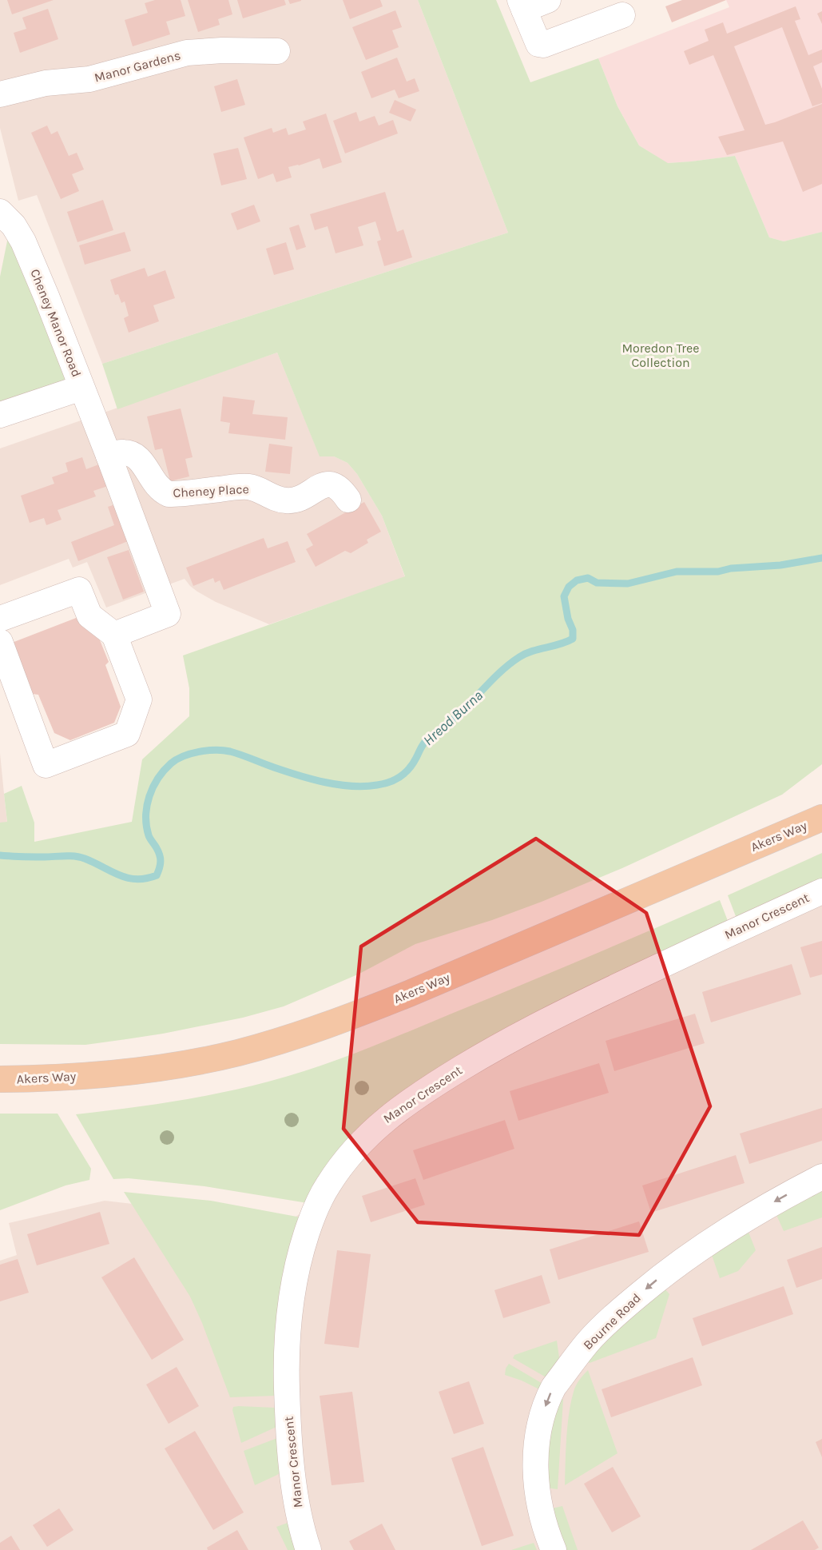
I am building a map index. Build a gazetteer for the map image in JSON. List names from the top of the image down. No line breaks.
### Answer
{"streets":{"main road":["Akers Way"],"street":["Manor Gardens","Cheney Manor Road","Cheney Place","Manor Crescent","Bourne Road"]},"one_way":["Bourne Road"],"water":["Hreod Burna"],"parks":["Moredon Tree Collection"]}
